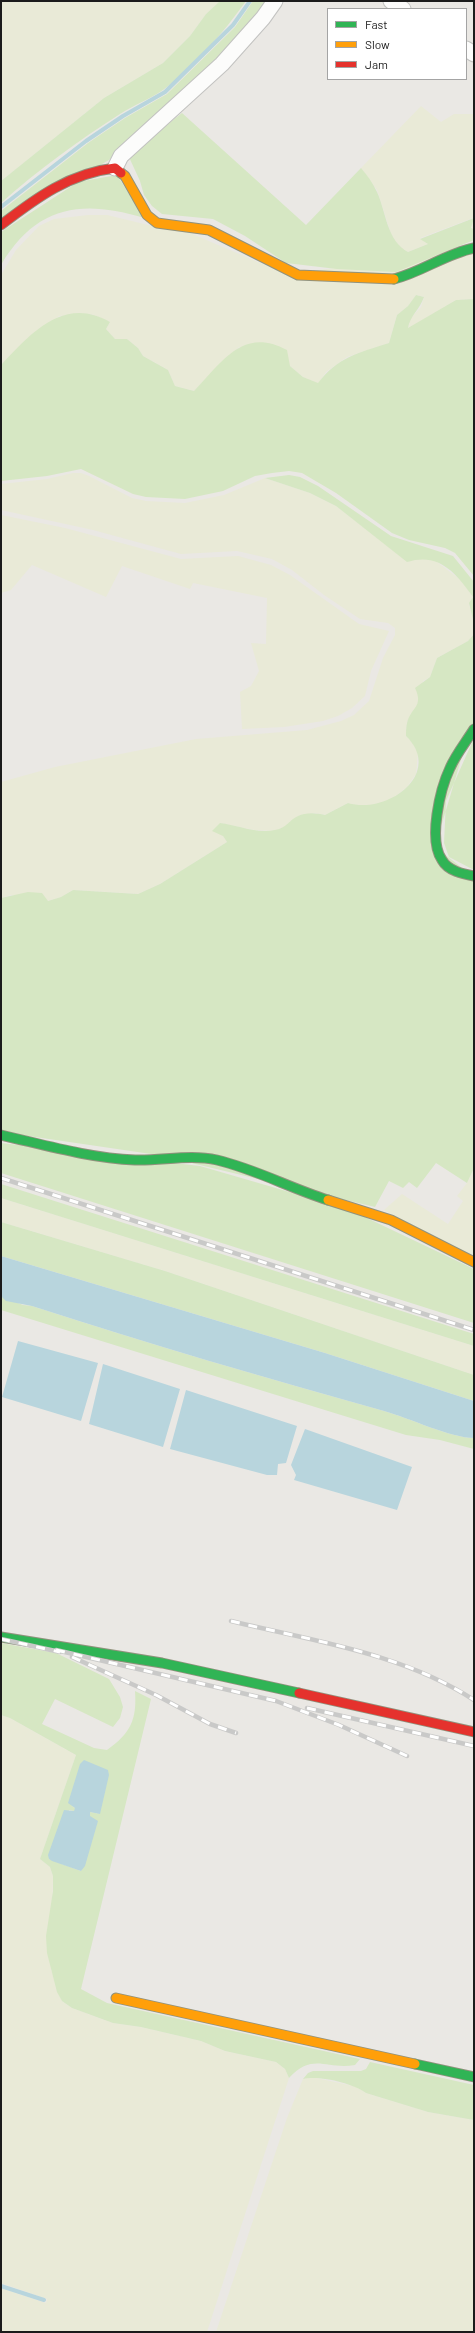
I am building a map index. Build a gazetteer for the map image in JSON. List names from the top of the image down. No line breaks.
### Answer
{"legend":["Fast","Slow","Jam"]}
